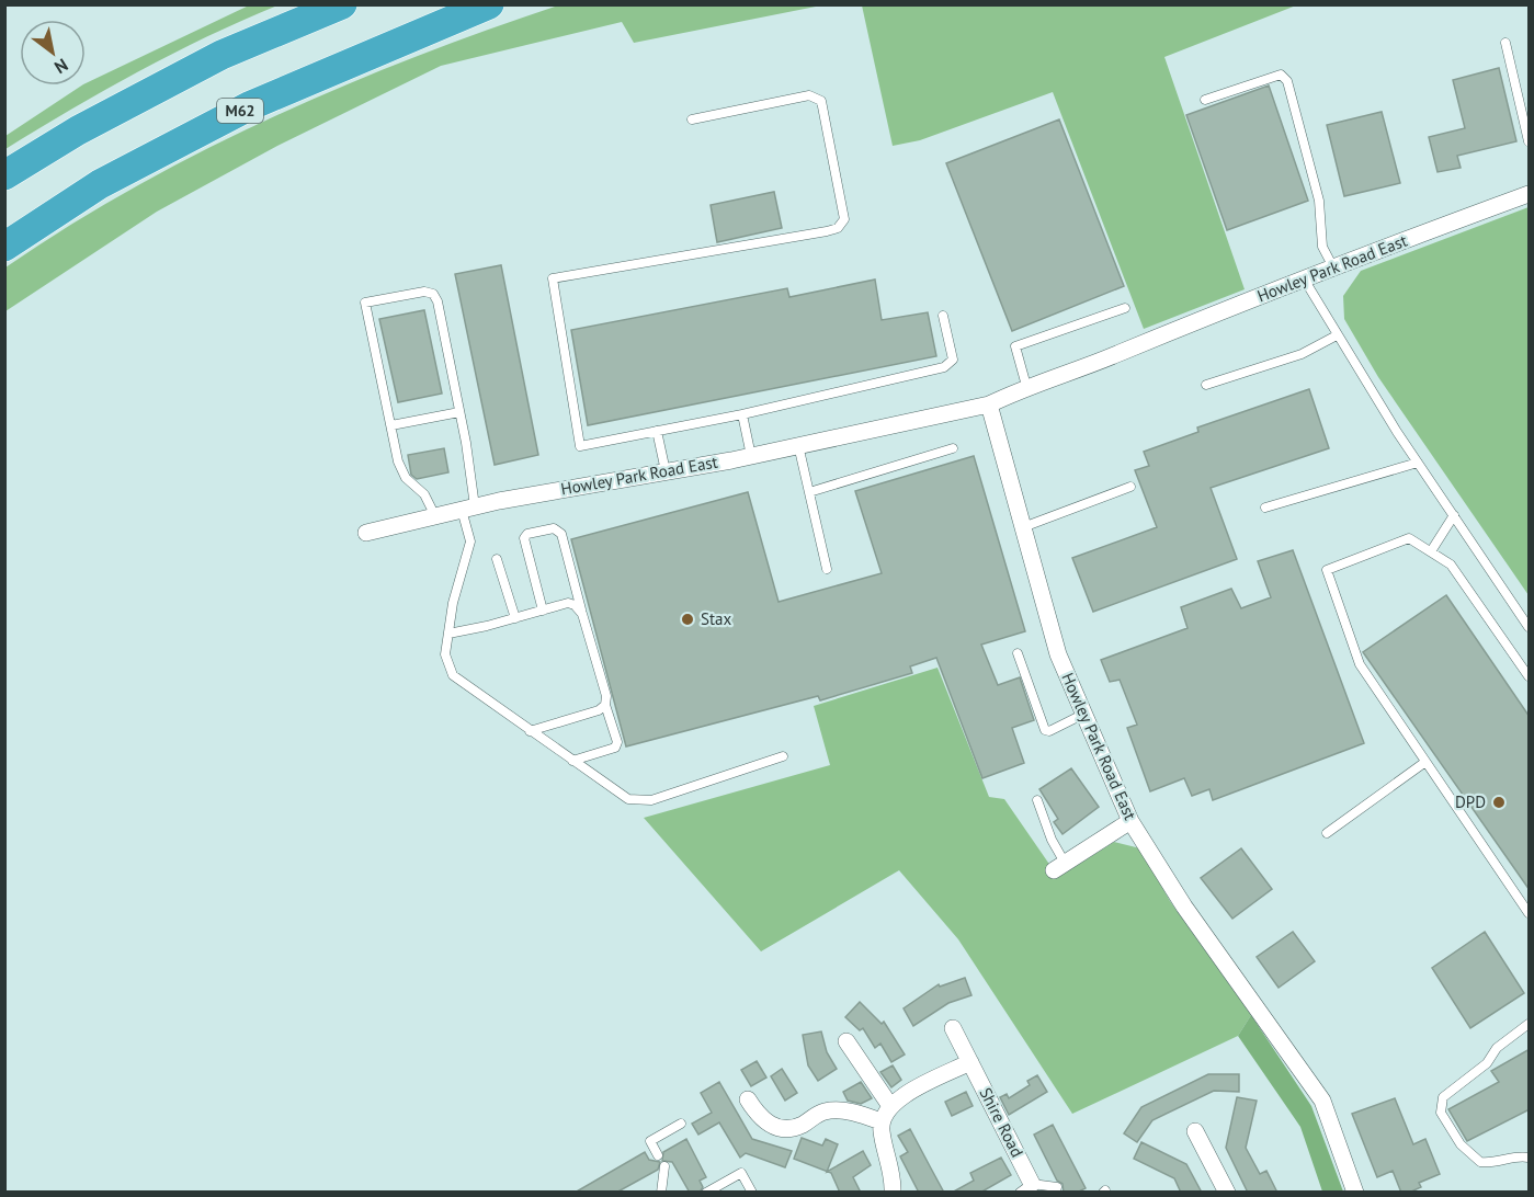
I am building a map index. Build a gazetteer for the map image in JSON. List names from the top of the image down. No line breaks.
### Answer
{"streets":{"highway":["M62"],"street":["Howley Park Road East","Shire Road"]},"places":["Stax","DPD"],"north":"bottom right"}
